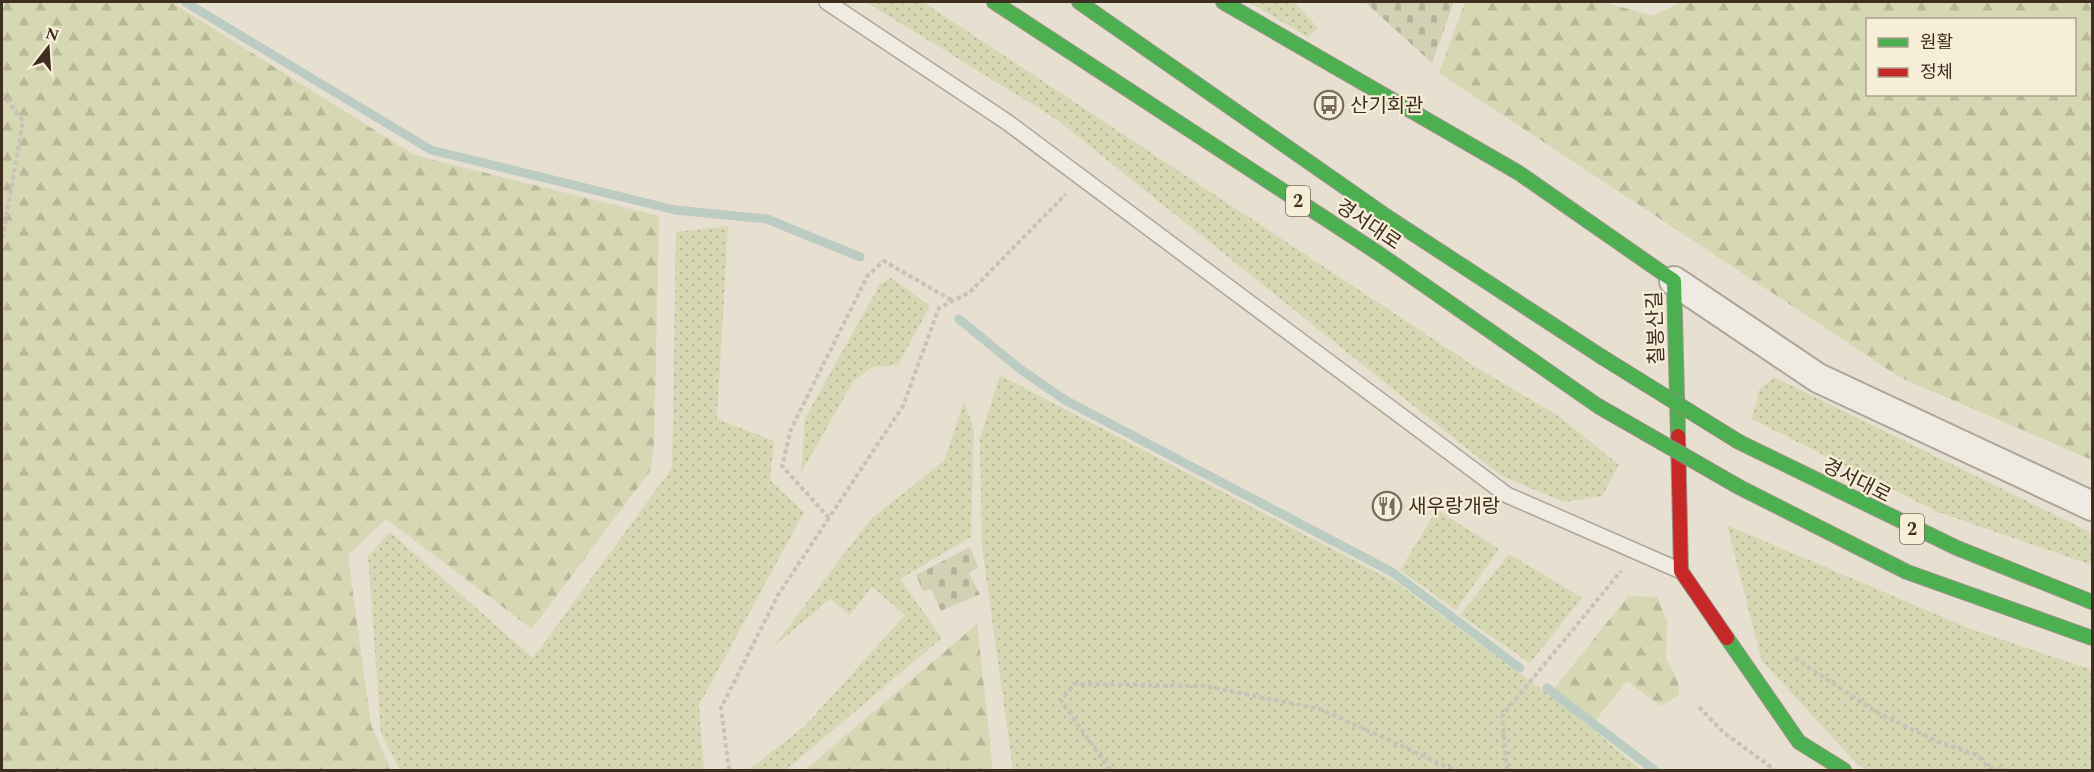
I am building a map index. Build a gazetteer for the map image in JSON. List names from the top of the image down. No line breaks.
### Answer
{"streets":{"main road":["2","경서대로","칠봉산길"]},"places":{"bus stop":["산기회관"],"restaurant":["새우랑개랑"]},"legend":["원활","정체"],"north":"top"}
